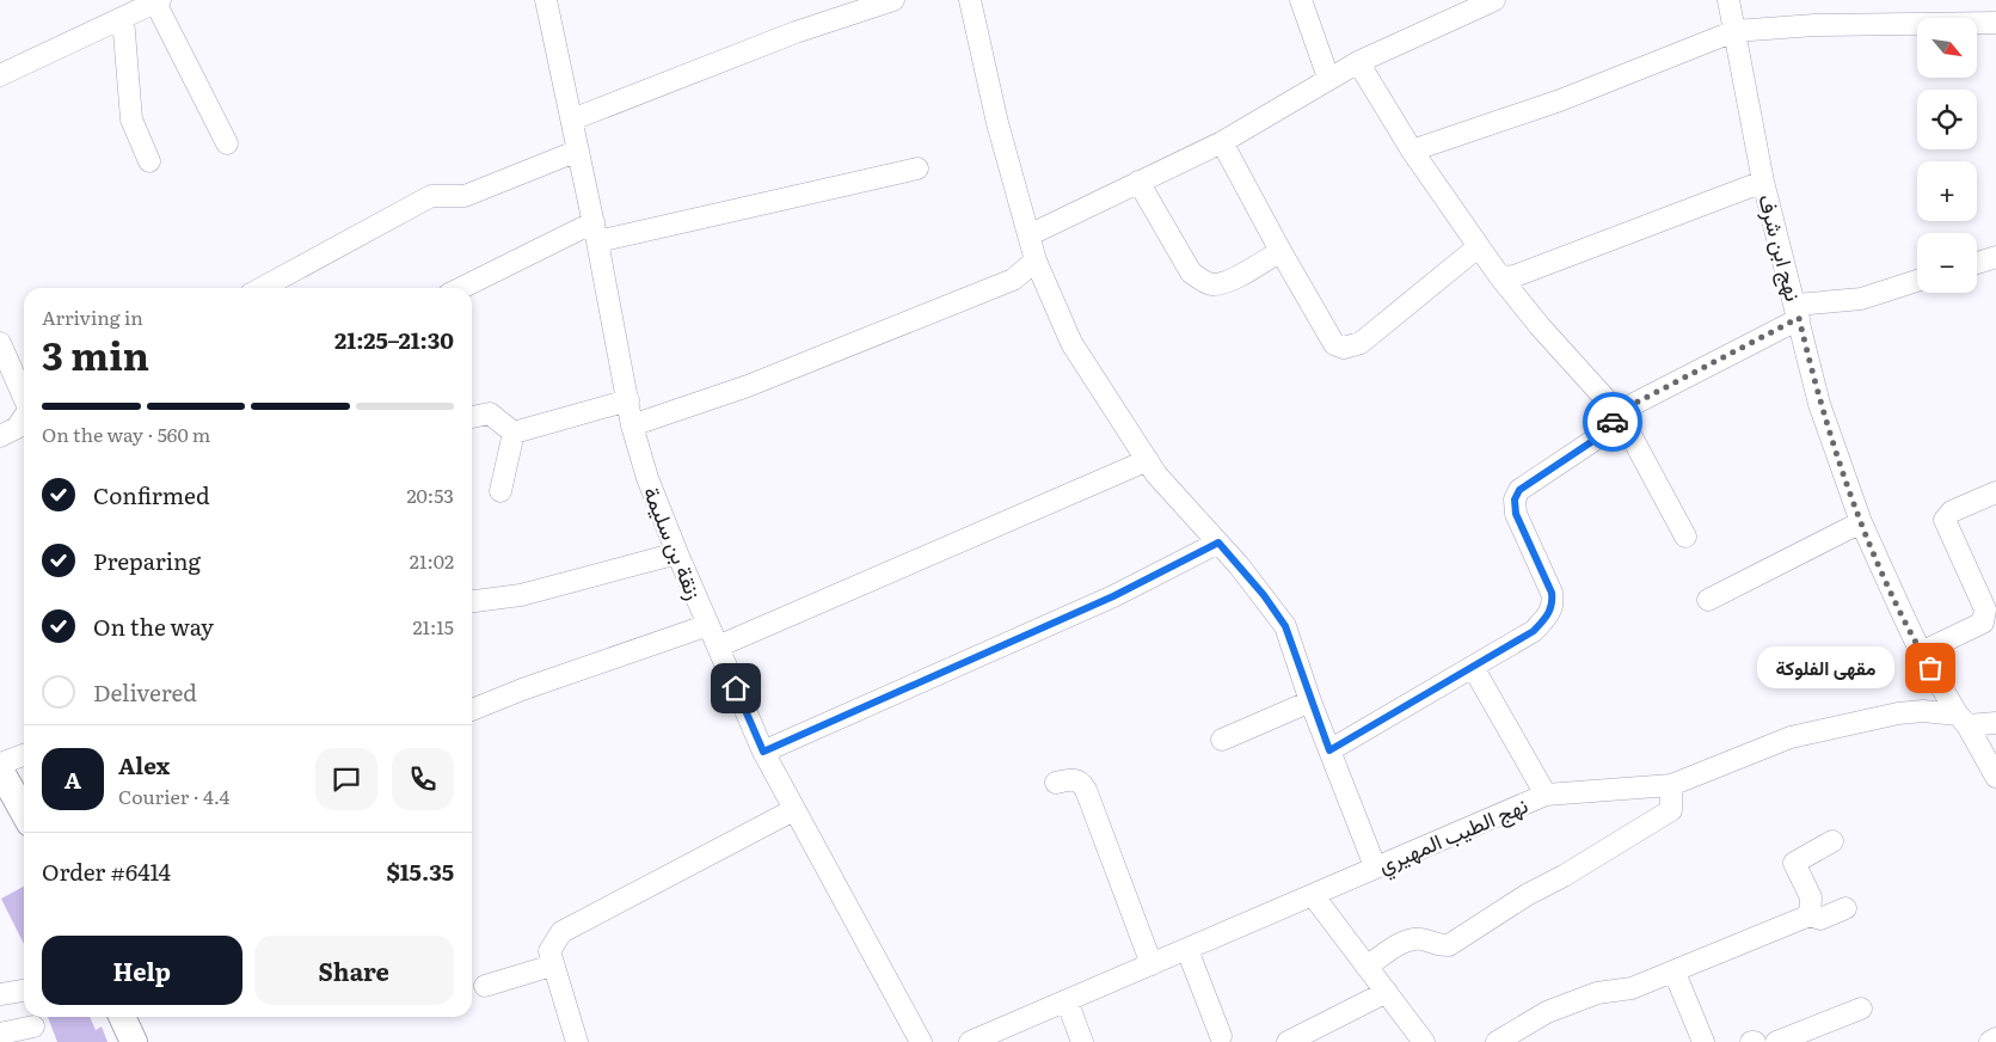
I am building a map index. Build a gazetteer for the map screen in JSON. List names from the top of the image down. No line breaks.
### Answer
{"streets":{"street":["نهج ابن شرف","زنقة بن سليمة","نهج الطيب المهيري"]},"crossings":[["نهج ابن شرف","نهج الطيب المهيري"]],"places":["مقهى الفلوكة"],"north":"bottom right","page":{"map_buttons":["+","−"],"heading":["3 min","Arriving in","21:25–21:30"],"panel":["Alex","Courier · 4.4","Order #6414","$15.35"],"bar":"On the way · 560 m","list":[["Confirmed","20:53"],["Preparing","21:02"],["On the way","21:15"],"Delivered"],"bubble":"مقهى الفلوكة","round":"A","buttons":["Help","Share"]}}
